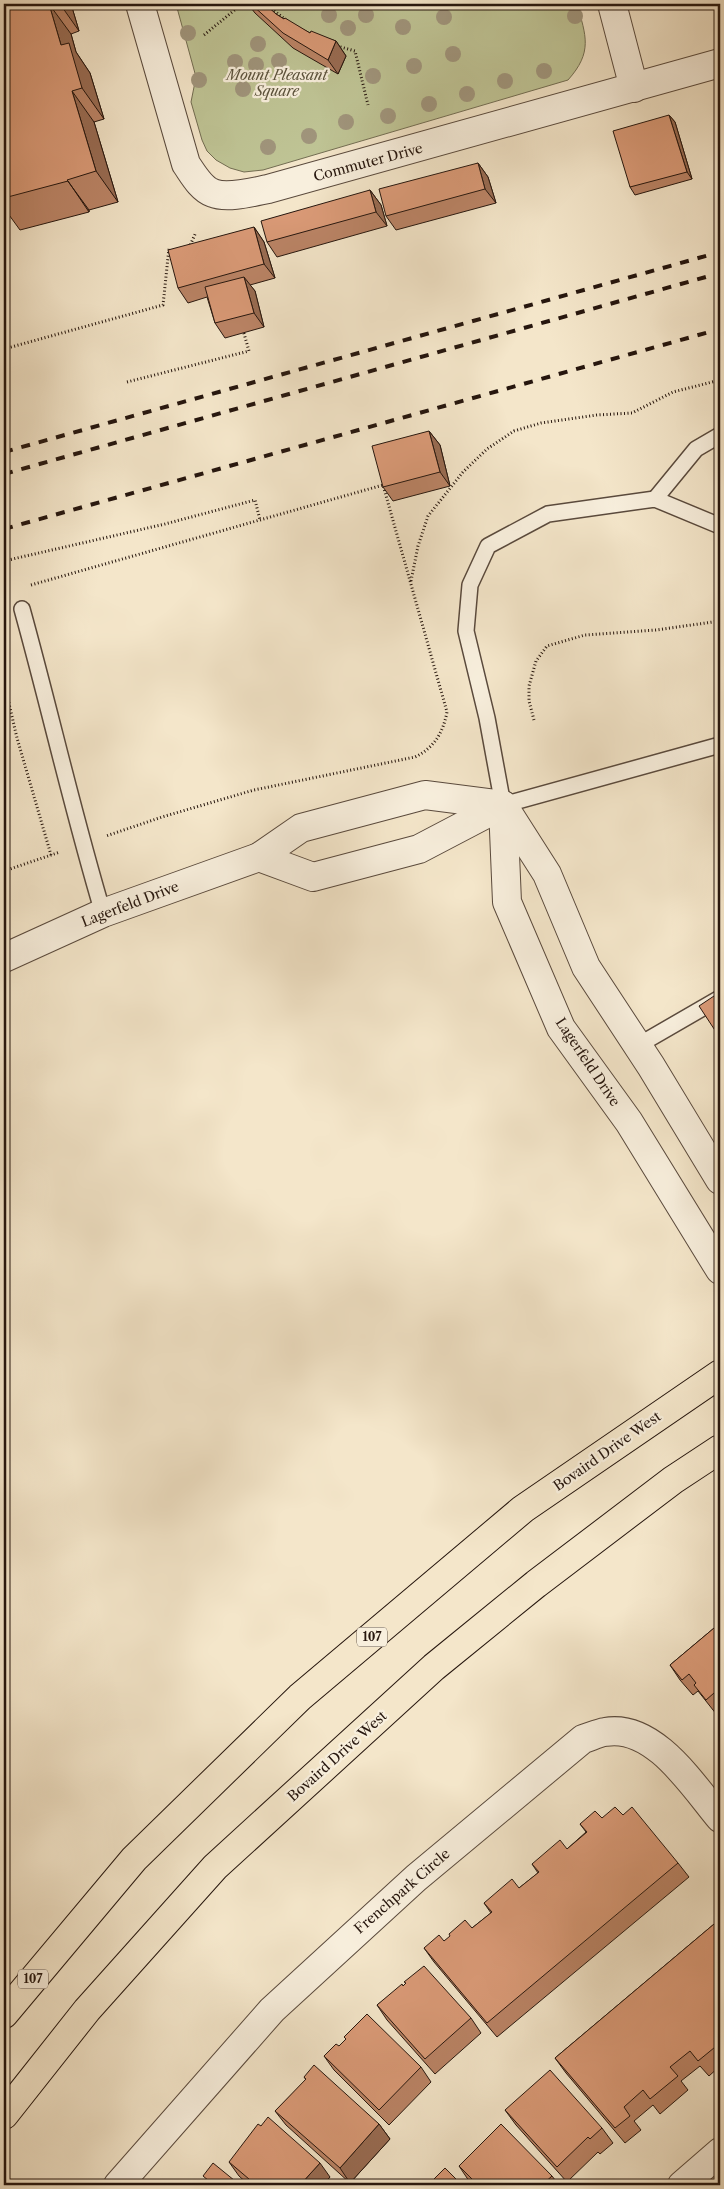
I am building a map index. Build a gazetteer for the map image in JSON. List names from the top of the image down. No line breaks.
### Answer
{"streets":{"main road":["Bovaird Drive West","107"],"street":["Commuter Drive","Lagerfeld Drive","Frenchpark Circle"]},"parks":["Mount Pleasant Square"]}
